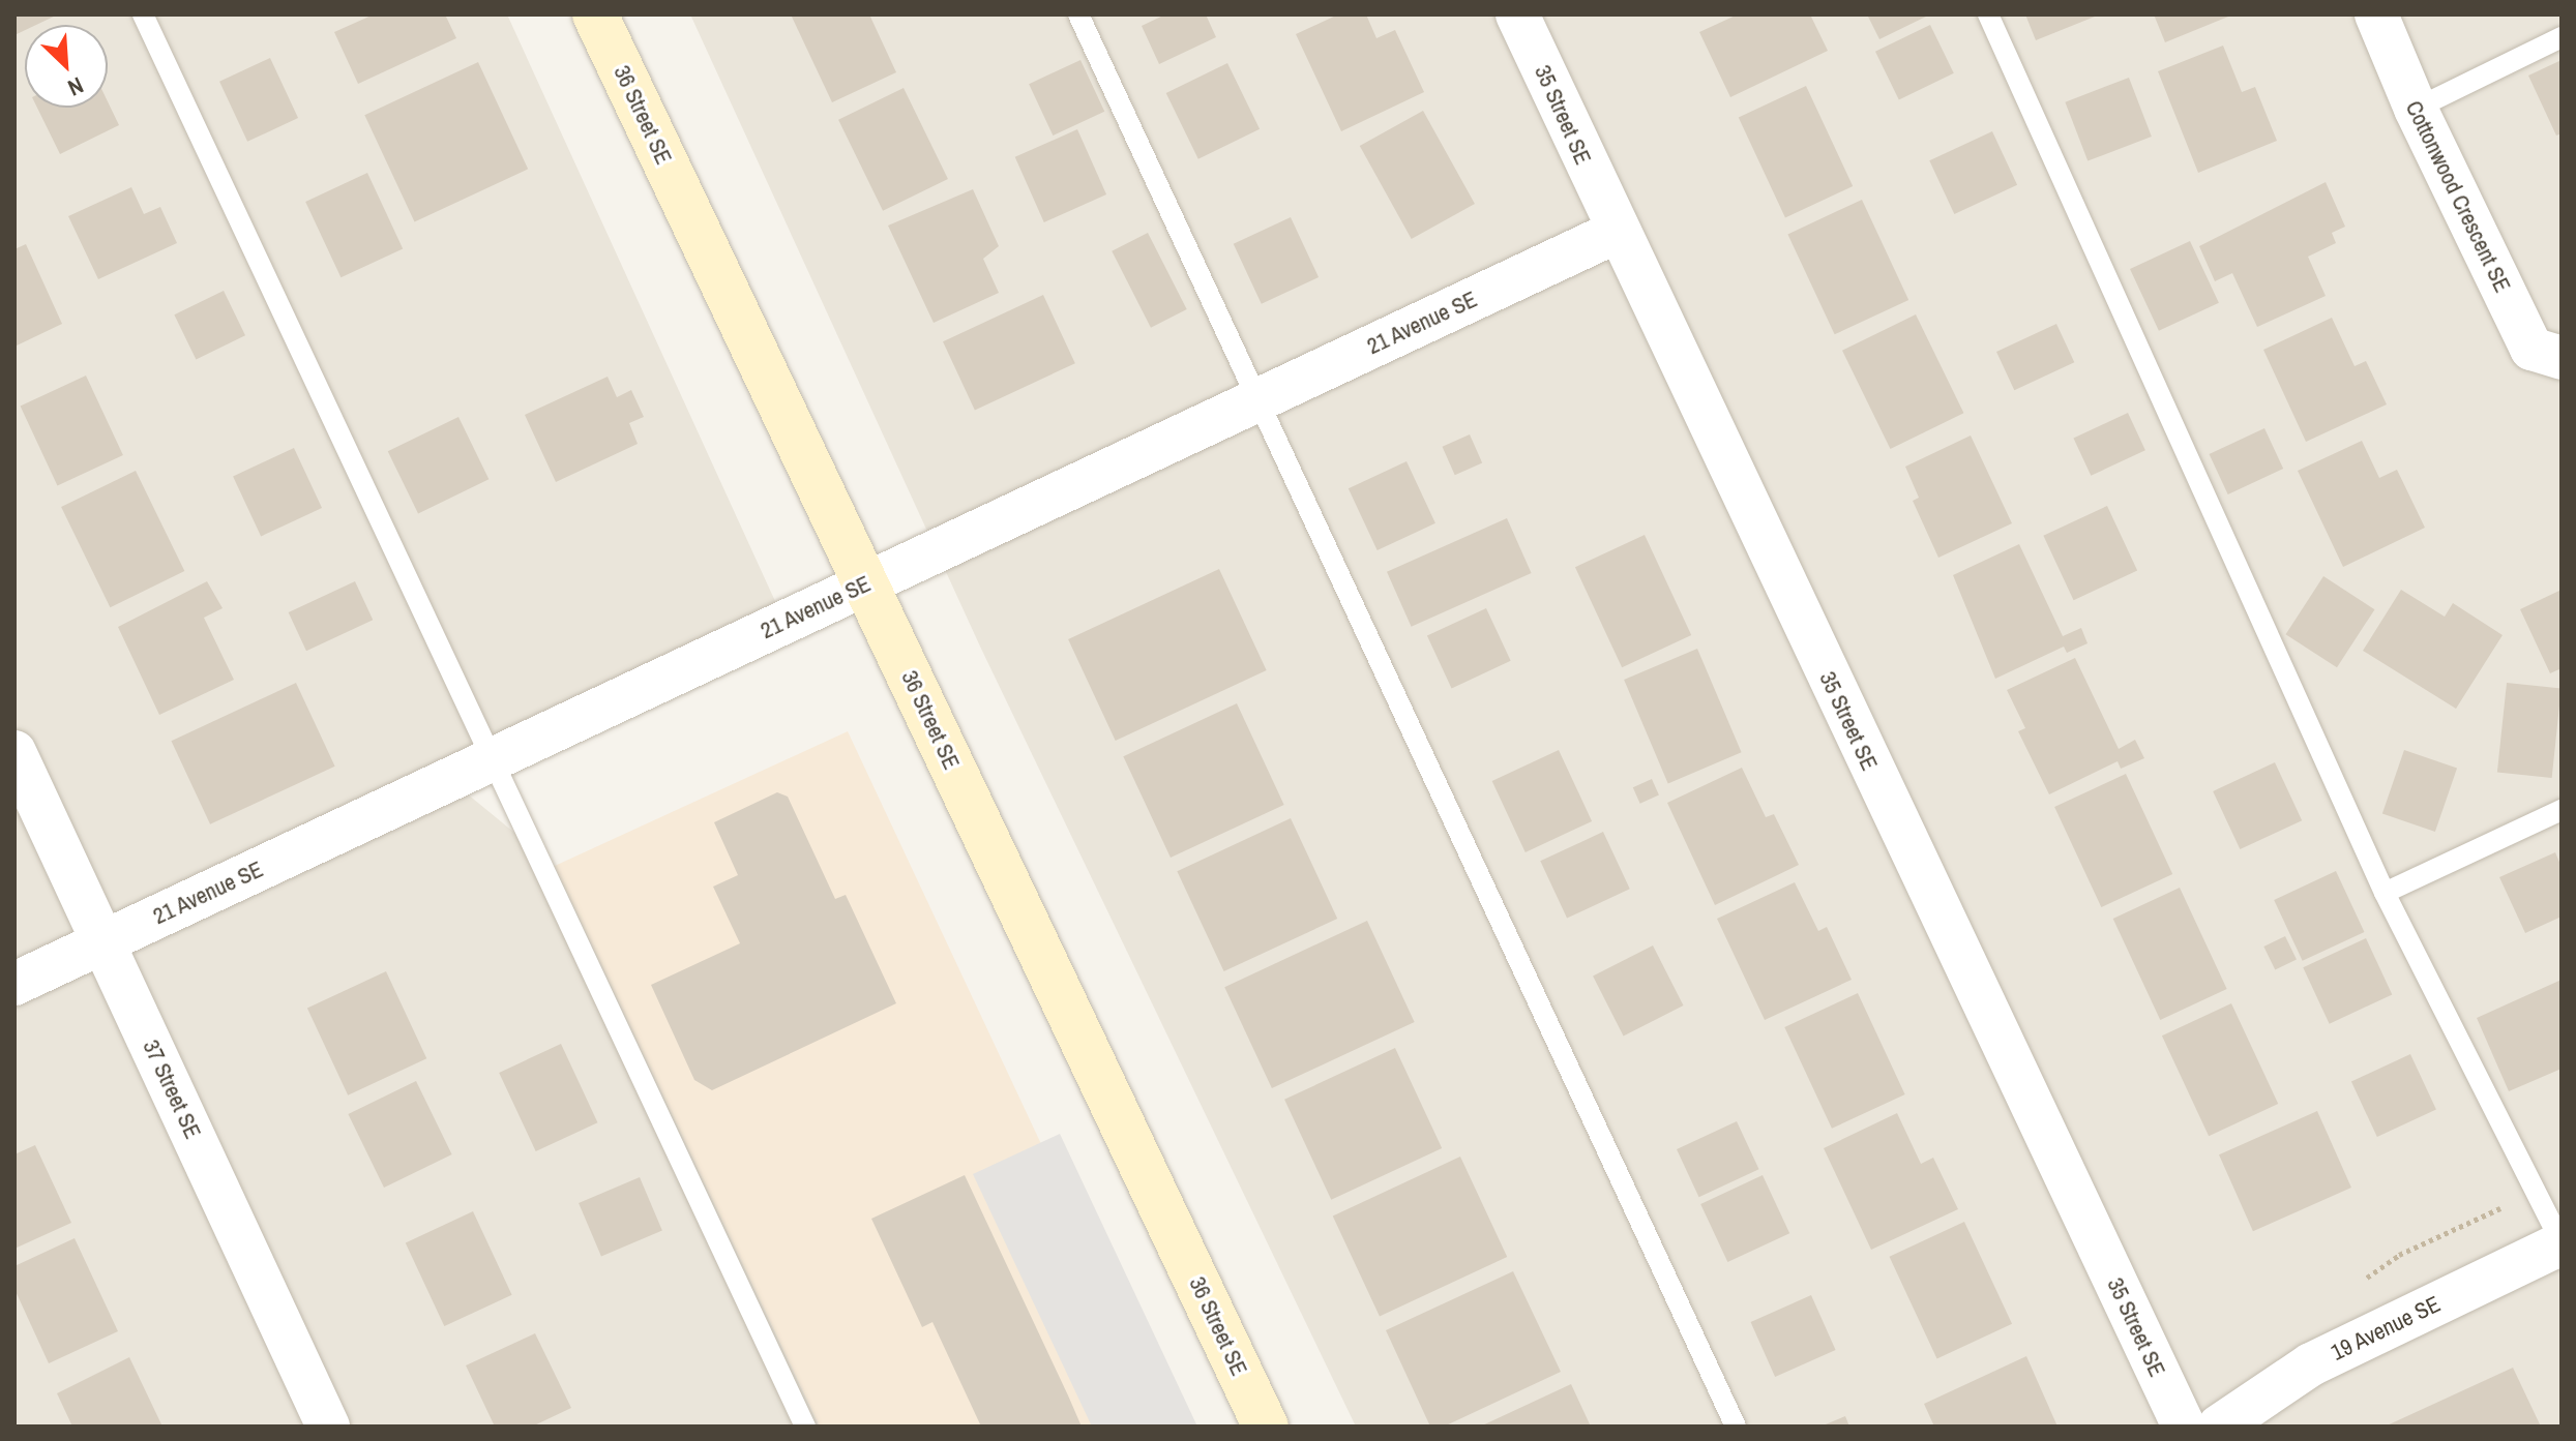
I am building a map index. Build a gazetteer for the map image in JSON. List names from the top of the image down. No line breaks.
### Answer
{"streets":{"main road":["36 Street SE"],"street":["35 Street SE","Cottonwood Crescent SE","21 Avenue SE","37 Street SE","19 Avenue SE"]},"crossings":[["36 Street SE","21 Avenue SE"],["35 Street SE","21 Avenue SE"],["21 Avenue SE","37 Street SE"]],"north":"bottom right"}
